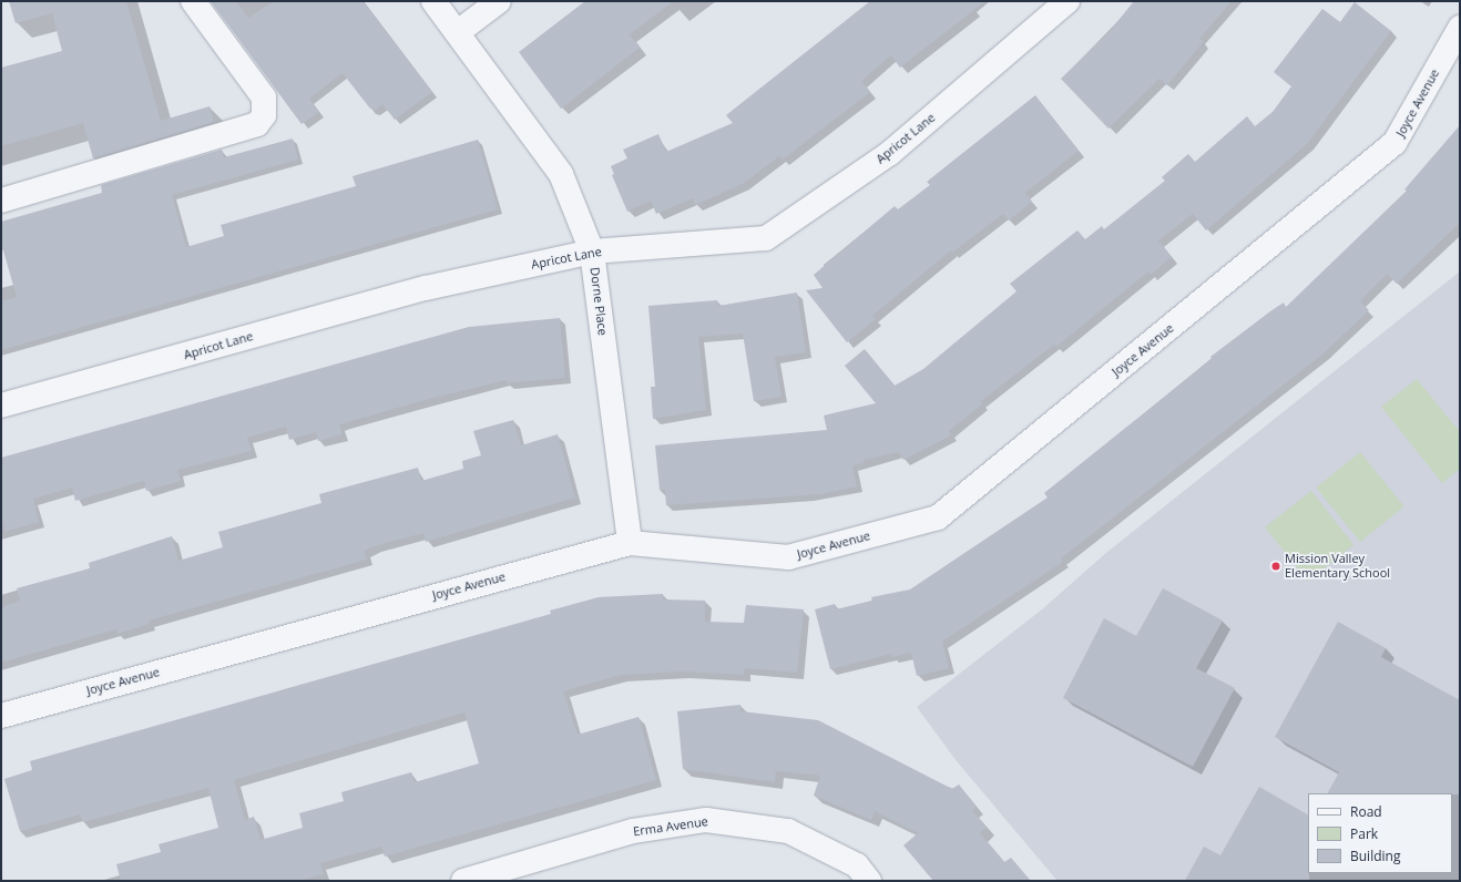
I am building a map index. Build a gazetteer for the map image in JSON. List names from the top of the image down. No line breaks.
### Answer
{"streets":{"street":["Joyce Avenue","Apricot Lane","Dorne Place","Erma Avenue"]},"crossings":[["Joyce Avenue","Dorne Place"],["Apricot Lane","Dorne Place"]],"places":["Mission Valley Elementary School"],"legend":["Road","Park","Building"]}
